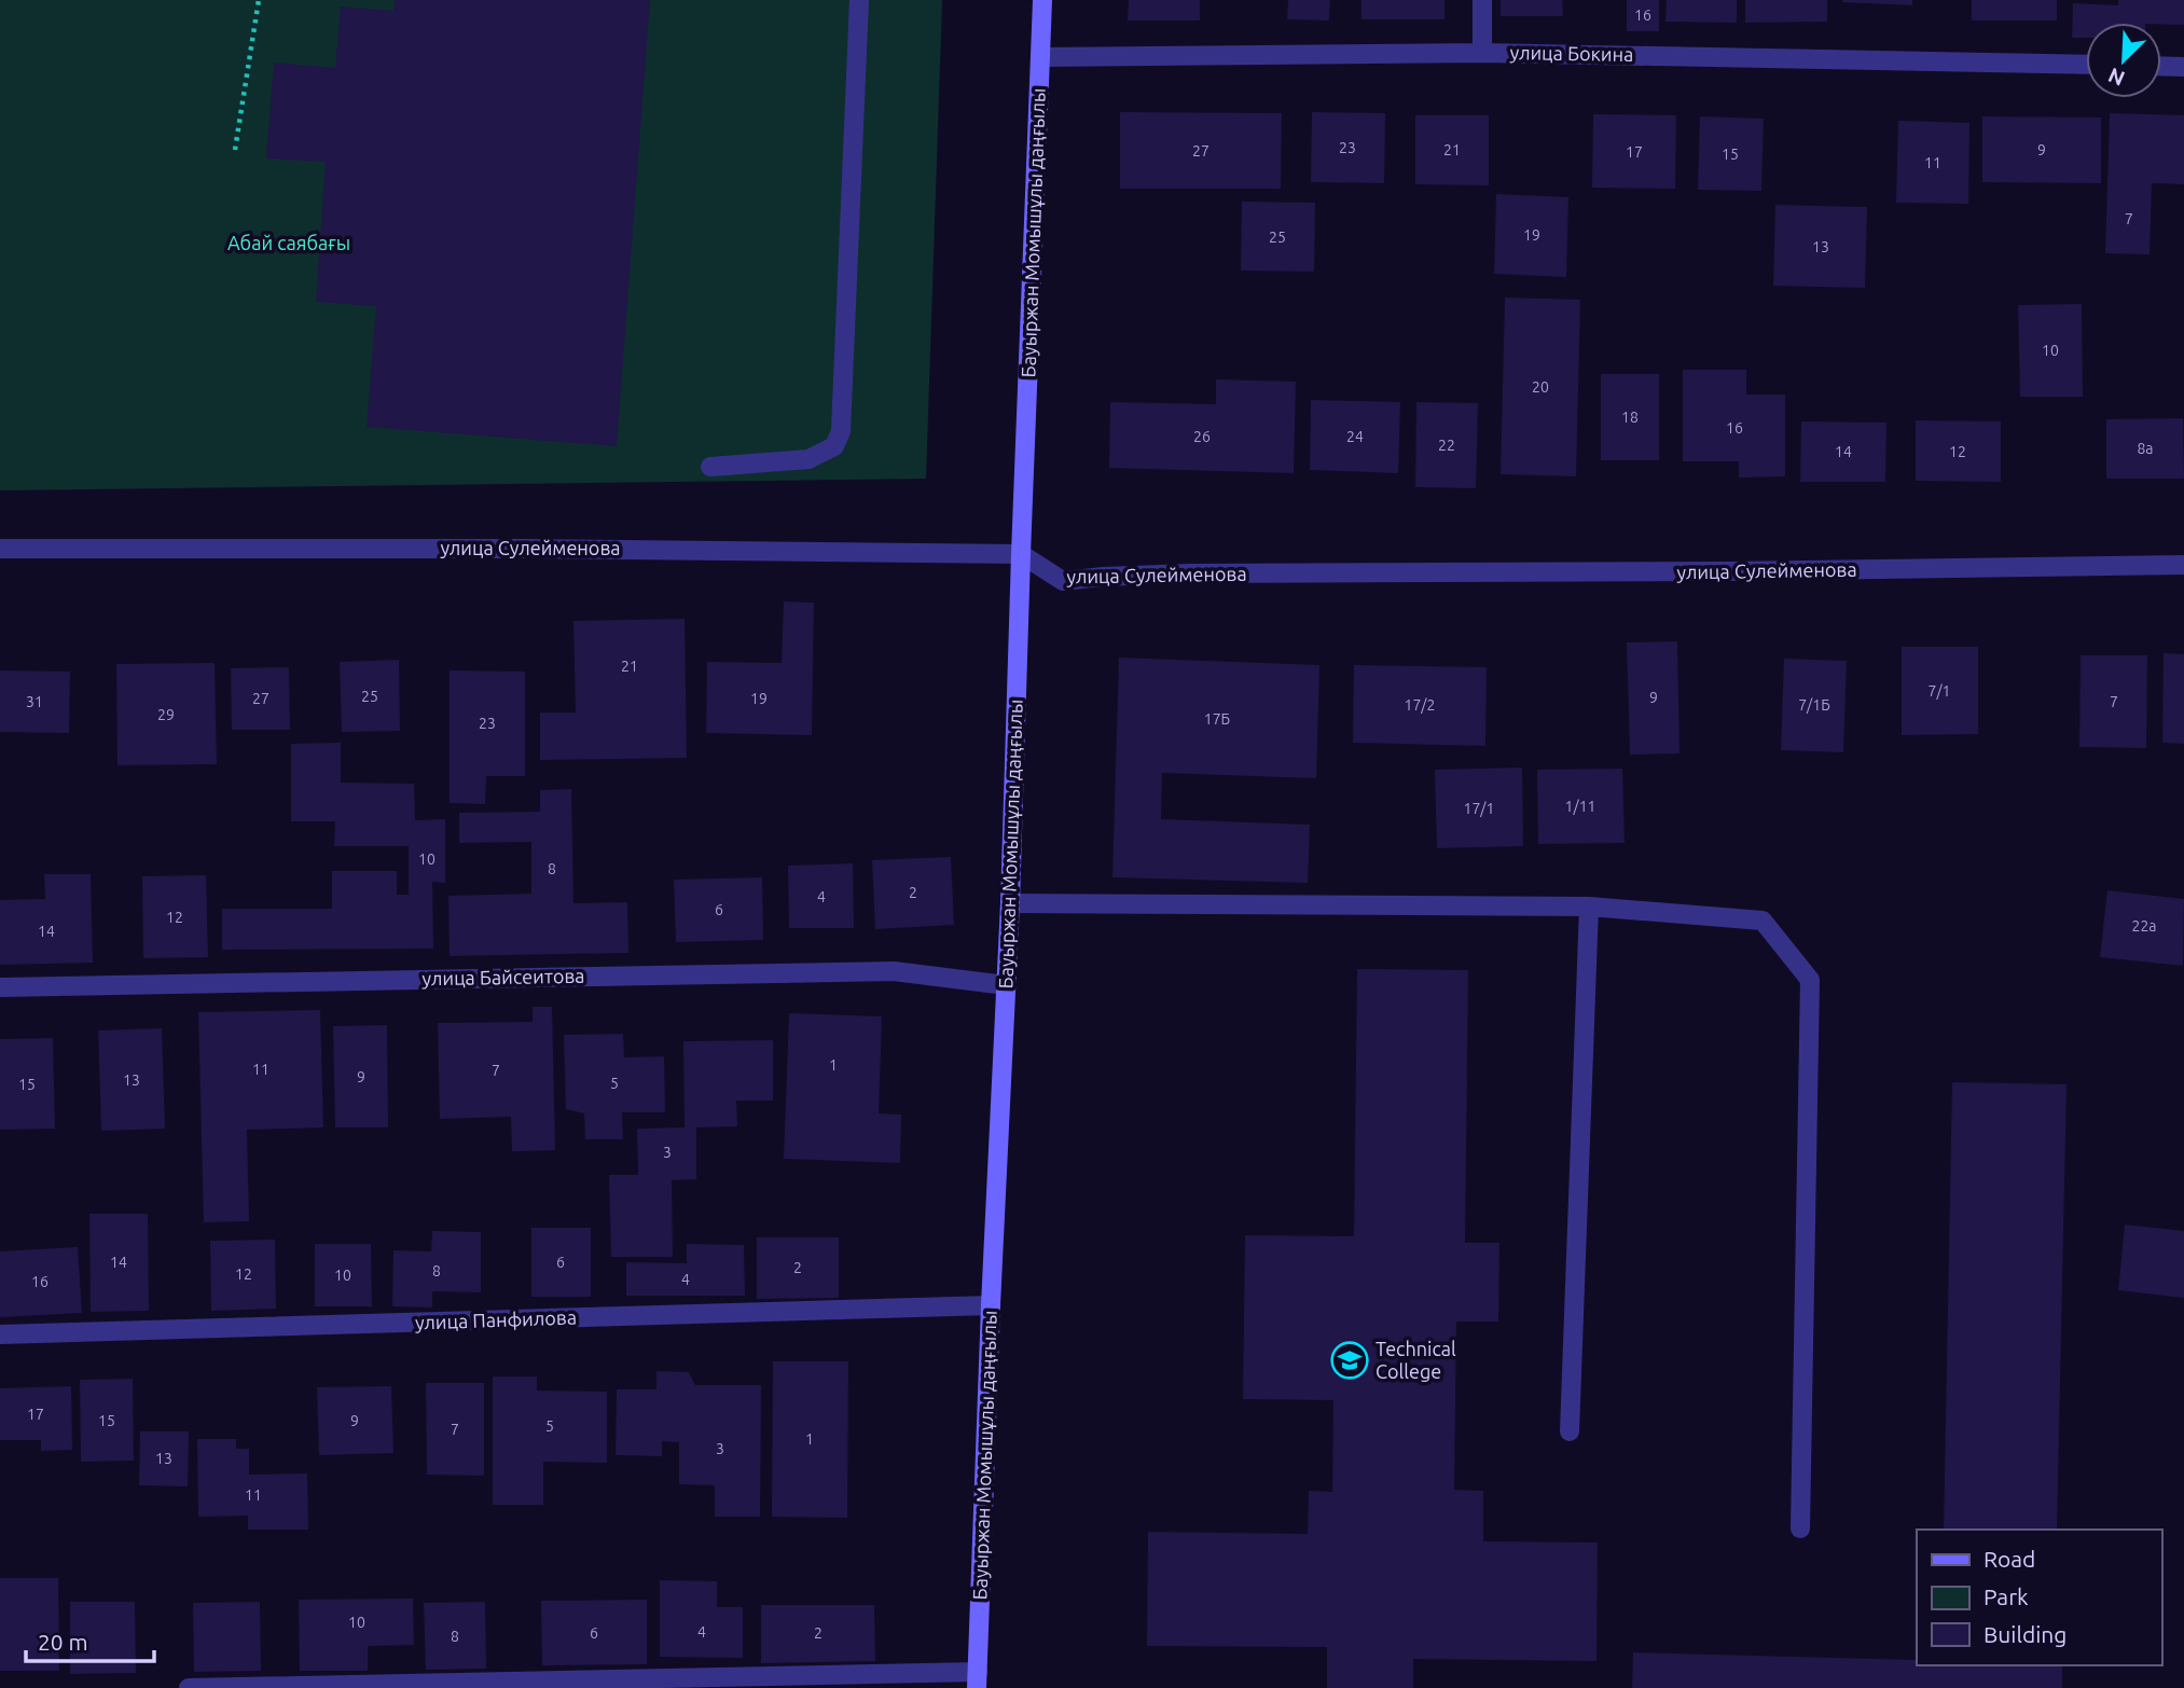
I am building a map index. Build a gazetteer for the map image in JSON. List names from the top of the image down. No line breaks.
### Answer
{"streets":{"main road":["Бауыржан Момышұлы даңғылы"],"street":["улица Бокина","улица Сулейменова","улица Байсеитова","улица Панфилова"]},"crossings":[["улица Бокина","Бауыржан Момышұлы даңғылы"],["Бауыржан Момышұлы даңғылы","улица Сулейменова"],["Бауыржан Момышұлы даңғылы","улица Байсеитова"],["Бауыржан Момышұлы даңғылы","улица Панфилова"]],"parks":["Абай саябағы"],"places":{"school or university":["Technical College"]},"house_numbers":["16","23","21","9","27","17","15","11","7","19","25","13","10","20","18","16","26","24","22","8а","14","12","21","7/1","25","9","27","19","31","7","17/2","7/1Б","29","17Б","23","1/11","17/1","10","8","2","4","6","12","22а","14","1","11","7","9","13","5","15","3","14","6","2","8","12","10","4","16","17","15","9","5","7","1","3","13","11","10","4","6","2","8"],"legend":["Road","Park","Building"],"scale_bar":"20 m","north":"bottom left"}
